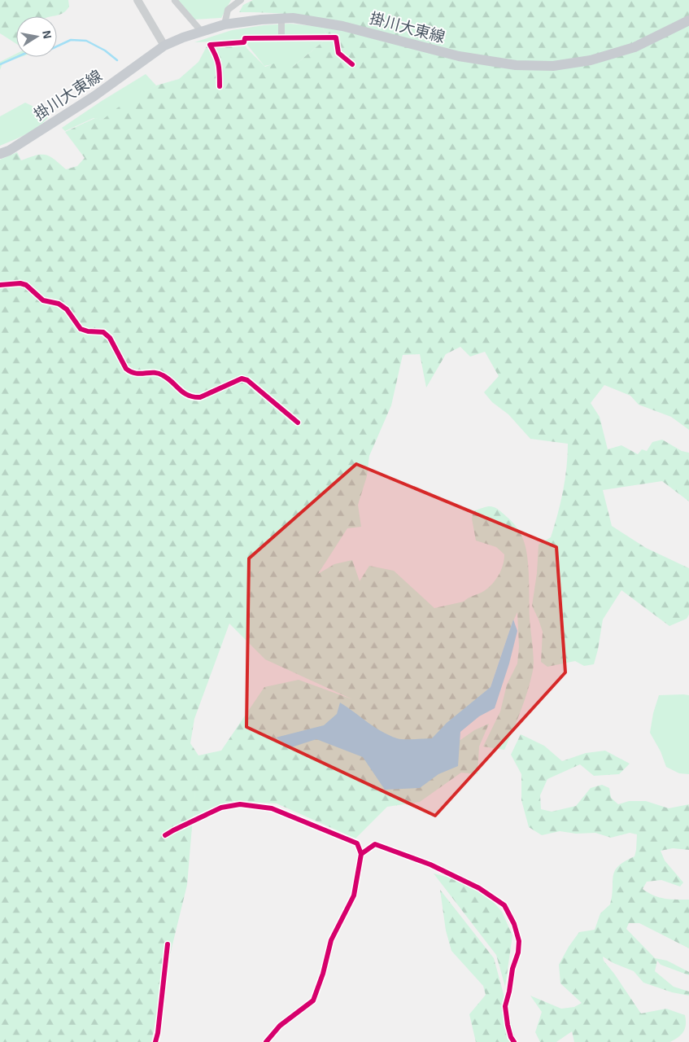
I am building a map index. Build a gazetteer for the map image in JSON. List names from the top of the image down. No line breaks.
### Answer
{"streets":{"main road":["掛川大東線"]},"north":"right"}
